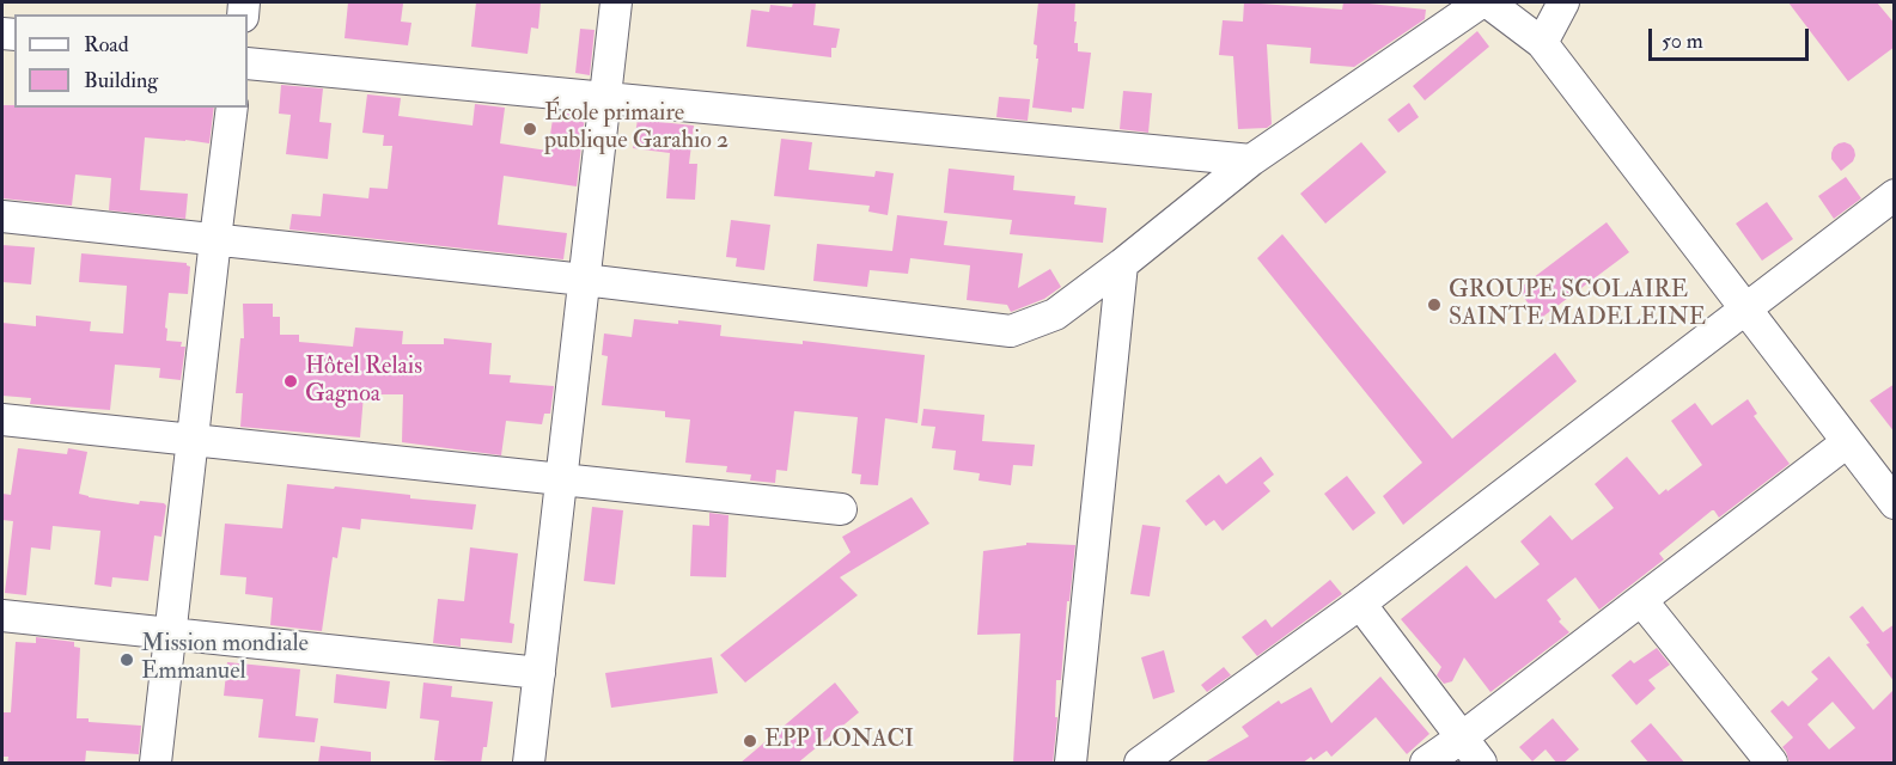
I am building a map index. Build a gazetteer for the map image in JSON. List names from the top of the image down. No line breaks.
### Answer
{"places":["École primaire publique Garahio 2","GROUPE SCOLAIRE SAINTE MADELEINE","Hôtel Relais Gagnoa","Mission mondiale Emmanuel","EPP LONACI"],"legend":["Road","Building"],"scale_bar":"50 m"}
